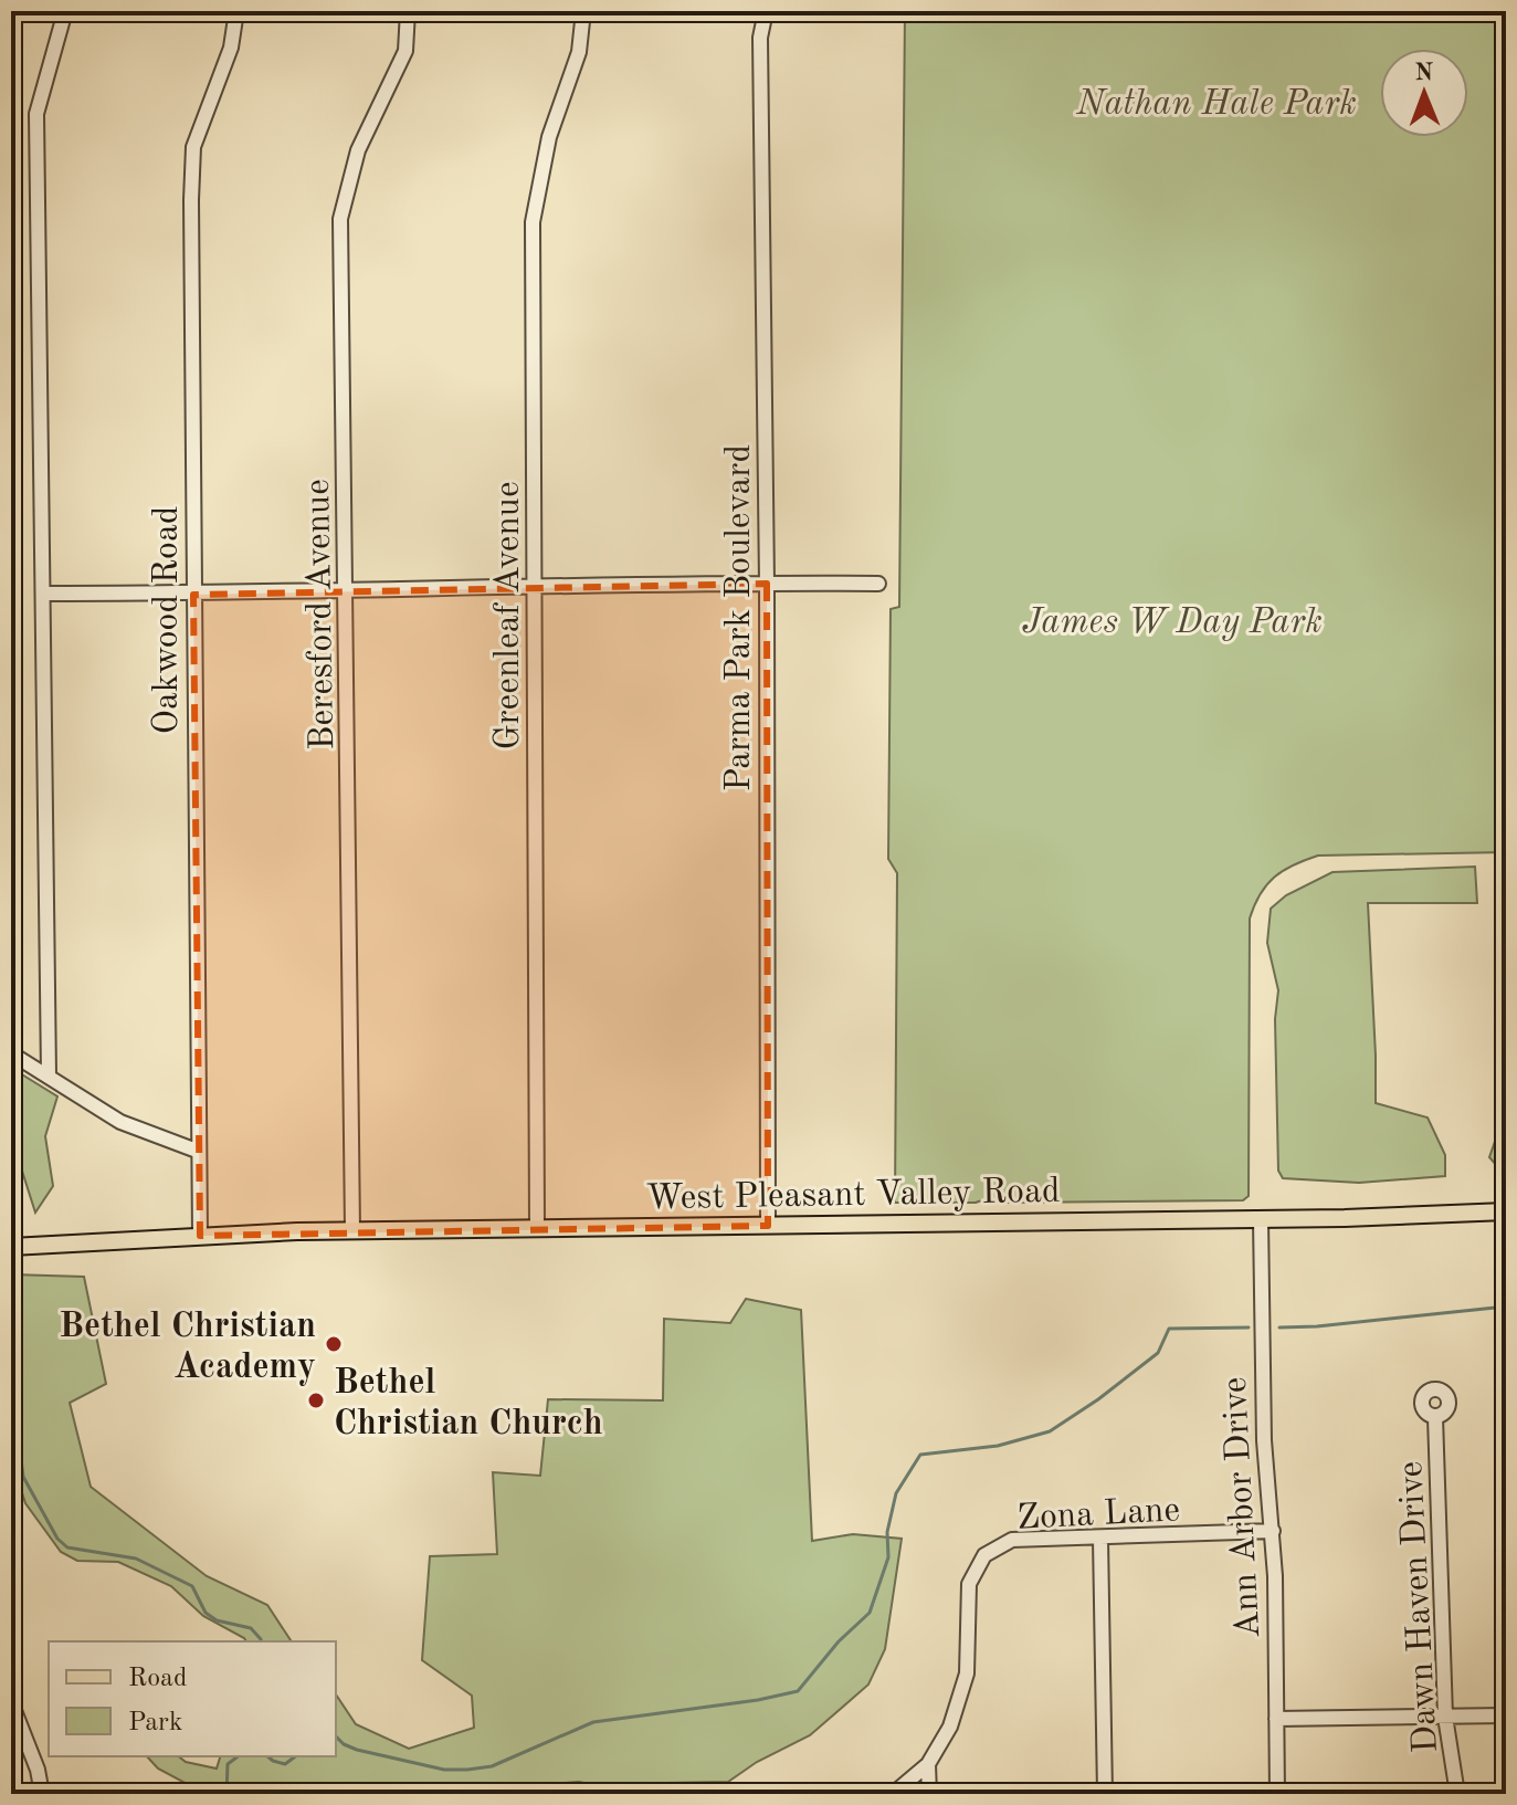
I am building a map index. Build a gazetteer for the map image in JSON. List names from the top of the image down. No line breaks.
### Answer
{"streets":{"main road":["West Pleasant Valley Road"],"street":["Beresford Avenue","Greenleaf Avenue","Parma Park Boulevard","Oakwood Road","Ann Arbor Drive","Zona Lane","Dawn Haven Drive"]},"crossings":[["Beresford Avenue","West Pleasant Valley Road"],["Greenleaf Avenue","West Pleasant Valley Road"],["Parma Park Boulevard","West Pleasant Valley Road"],["Oakwood Road","West Pleasant Valley Road"],["West Pleasant Valley Road","Ann Arbor Drive"],["Ann Arbor Drive","Zona Lane"]],"parks":["Nathan Hale Park","James W Day Park"],"places":["Bethel Christian Academy","Bethel Christian Church"],"legend":["Road","Park"],"north":"top"}
